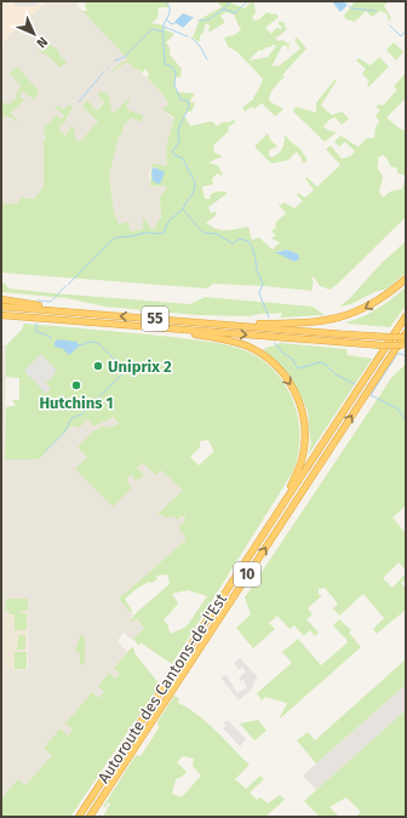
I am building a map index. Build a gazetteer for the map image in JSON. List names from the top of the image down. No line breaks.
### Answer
{"streets":{"highway":["55","10","Autoroute des Cantons-de-l'Est"]},"places":["Uniprix 2","Hutchins 1"],"north":"bottom right"}
